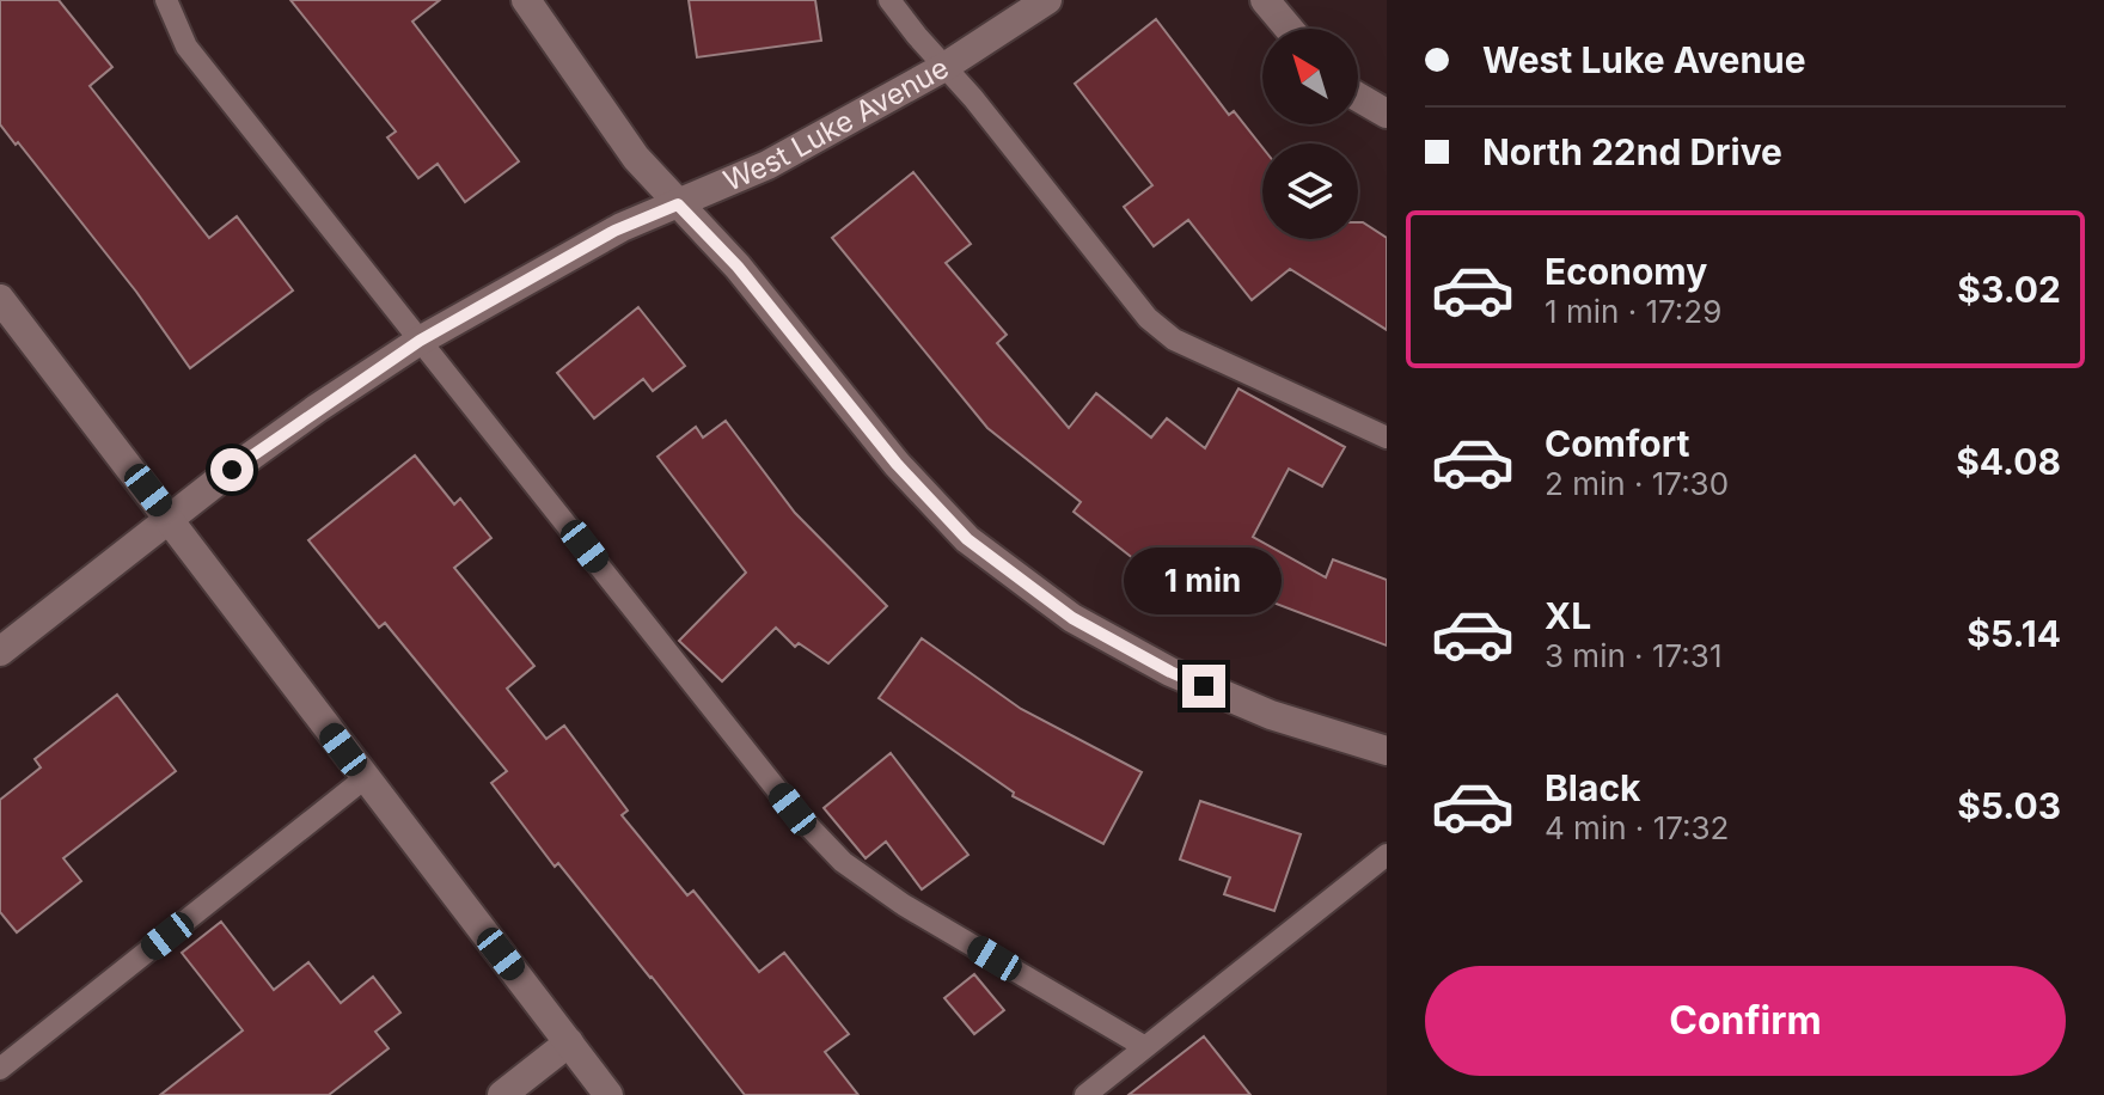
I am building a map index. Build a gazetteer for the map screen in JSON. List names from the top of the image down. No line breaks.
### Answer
{"streets":{"street":["West Luke Avenue"]},"north":"top left","page":{"banner":["West Luke Avenue","North 22nd Drive"],"list":[{"name":"Economy","note":"1 min · 17:29","value":"$3.02"},{"name":"Comfort","note":"2 min · 17:30","value":"$4.08"},{"name":"XL","note":"3 min · 17:31","value":"$5.14"},{"name":"Black","note":"4 min · 17:32","value":"$5.03"}],"bubble":"1 min","buttons":"Confirm"}}
